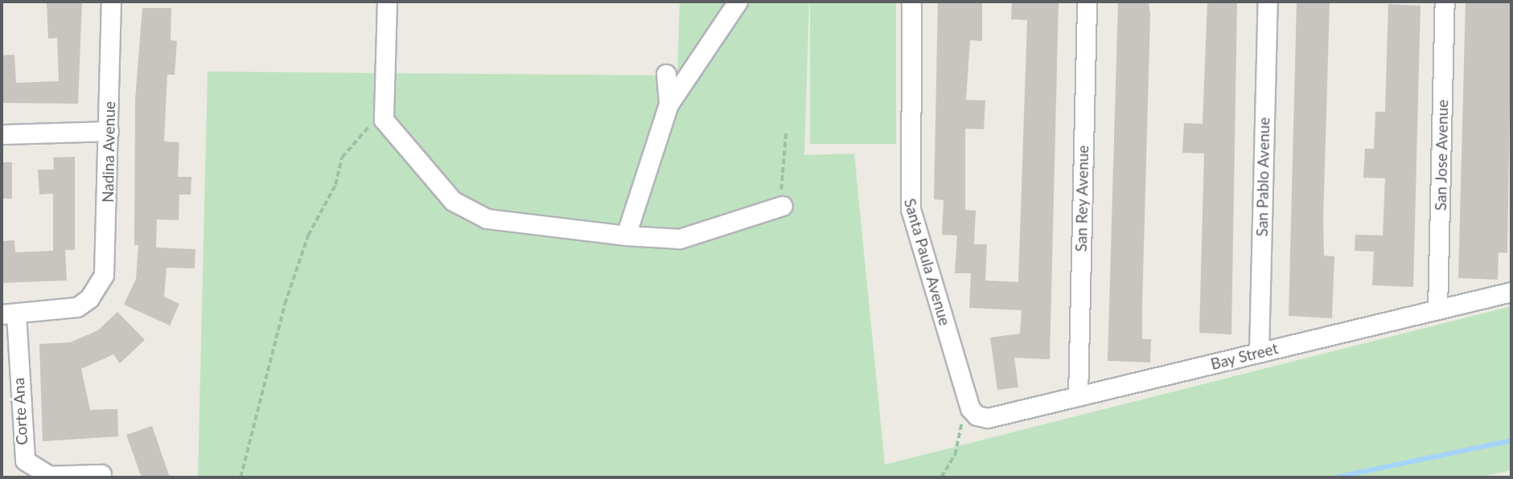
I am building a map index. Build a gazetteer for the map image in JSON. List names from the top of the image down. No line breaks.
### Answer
{"streets":{"street":["Nadina Avenue","San Jose Avenue","San Pablo Avenue","San Rey Avenue","Santa Paula Avenue","Bay Street","Corte Ana"]},"crossings":[["Nadina Avenue","Corte Ana"],["San Jose Avenue","Bay Street"],["San Pablo Avenue","Bay Street"],["San Rey Avenue","Bay Street"],["Santa Paula Avenue","Bay Street"]]}
